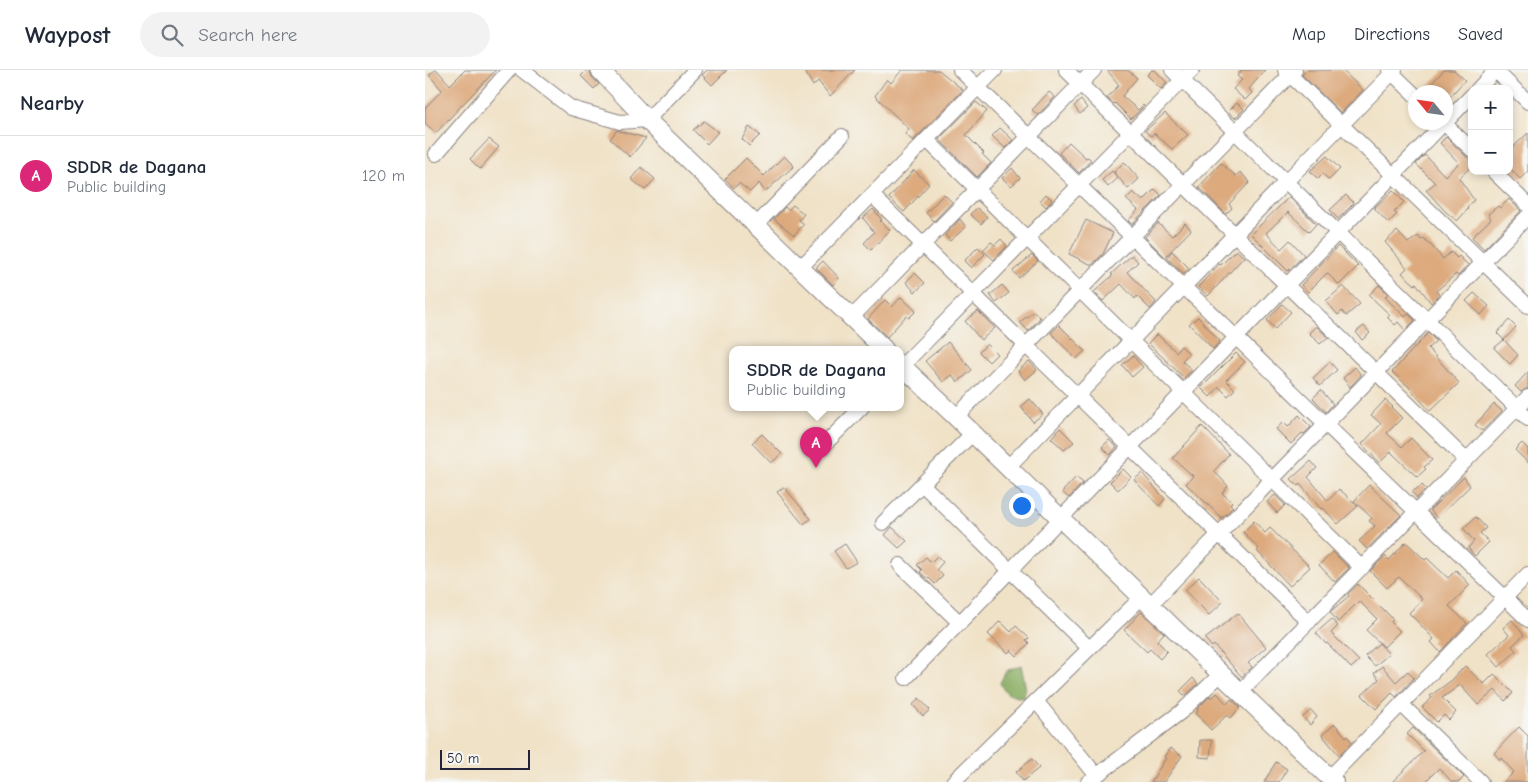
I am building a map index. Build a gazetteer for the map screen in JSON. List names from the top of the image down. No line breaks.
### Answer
{"scale_bar":"50 m","north":"top left","page":{"header":"Waypost","search":"Search here","nav":["Map","Directions","Saved"],"heading":"Nearby","map_buttons":["+","−"],"list":[{"mark":"A","name":"SDDR de Dagana","note":"Public building","value":"120 m"}],"popup":["SDDR de Dagana","Public building"],"pins":"A","scale":"50 m"}}
